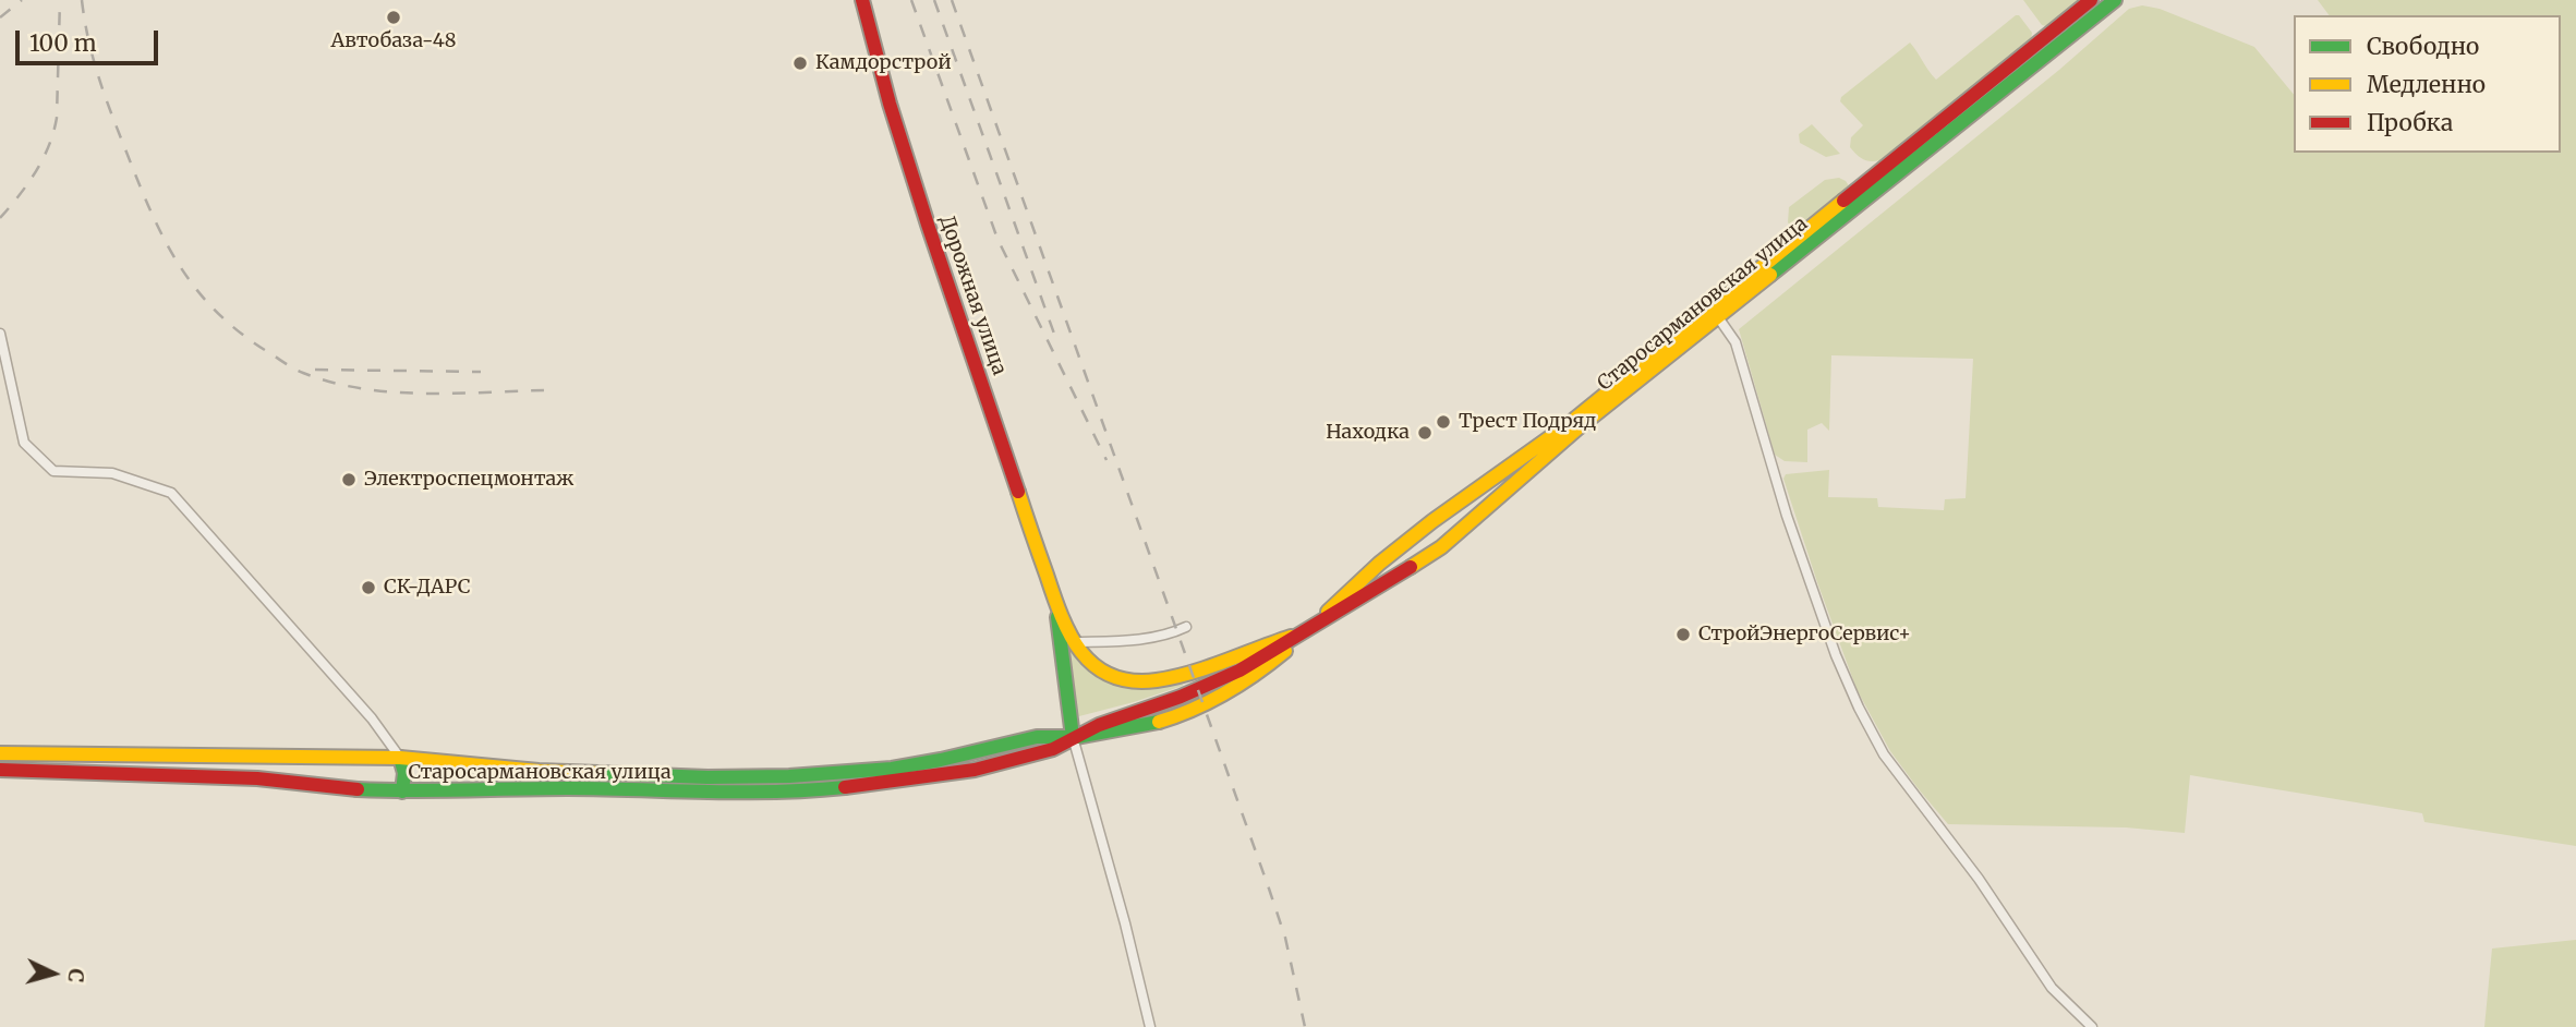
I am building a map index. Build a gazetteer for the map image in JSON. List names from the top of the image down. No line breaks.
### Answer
{"streets":{"main road":["Дорожная улица","Старосармановская улица"]},"places":["Автобаза-48","Камдорстрой","Трест Подряд","Находка","Электроспецмонтаж","СК-ДАРС","СтройЭнергоСервис+"],"legend":["Свободно","Медленно","Пробка"],"scale_bar":"100 m","north":"right"}
